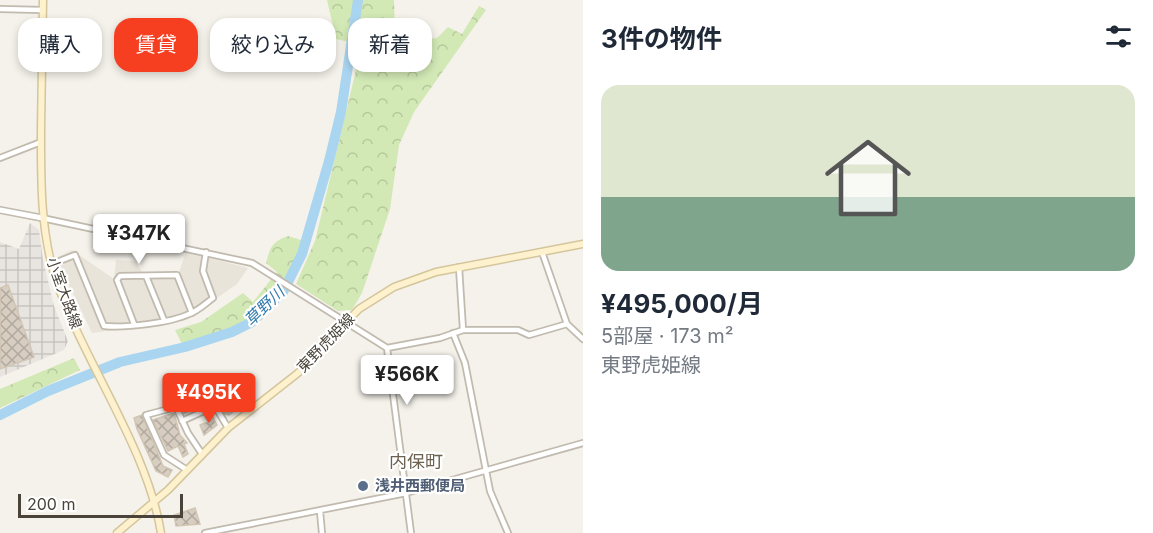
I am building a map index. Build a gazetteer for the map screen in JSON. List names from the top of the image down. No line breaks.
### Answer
{"streets":{"main road":["小室大路線","東野虎姫線"]},"crossings":[["小室大路線","東野虎姫線"]],"districts":["内保町"],"water":["草野川"],"places":["浅井西郵便局"],"scale_bar":"200 m","page":{"heading":"3件の物件","chip":["購入","賃貸","絞り込み","新着"],"list":[{"name":"¥495,000/月","note":"5部屋 · 173 m² · 東野虎姫線"}],"price":["¥347K","¥566K","¥495K"],"scale":"200 m"}}
